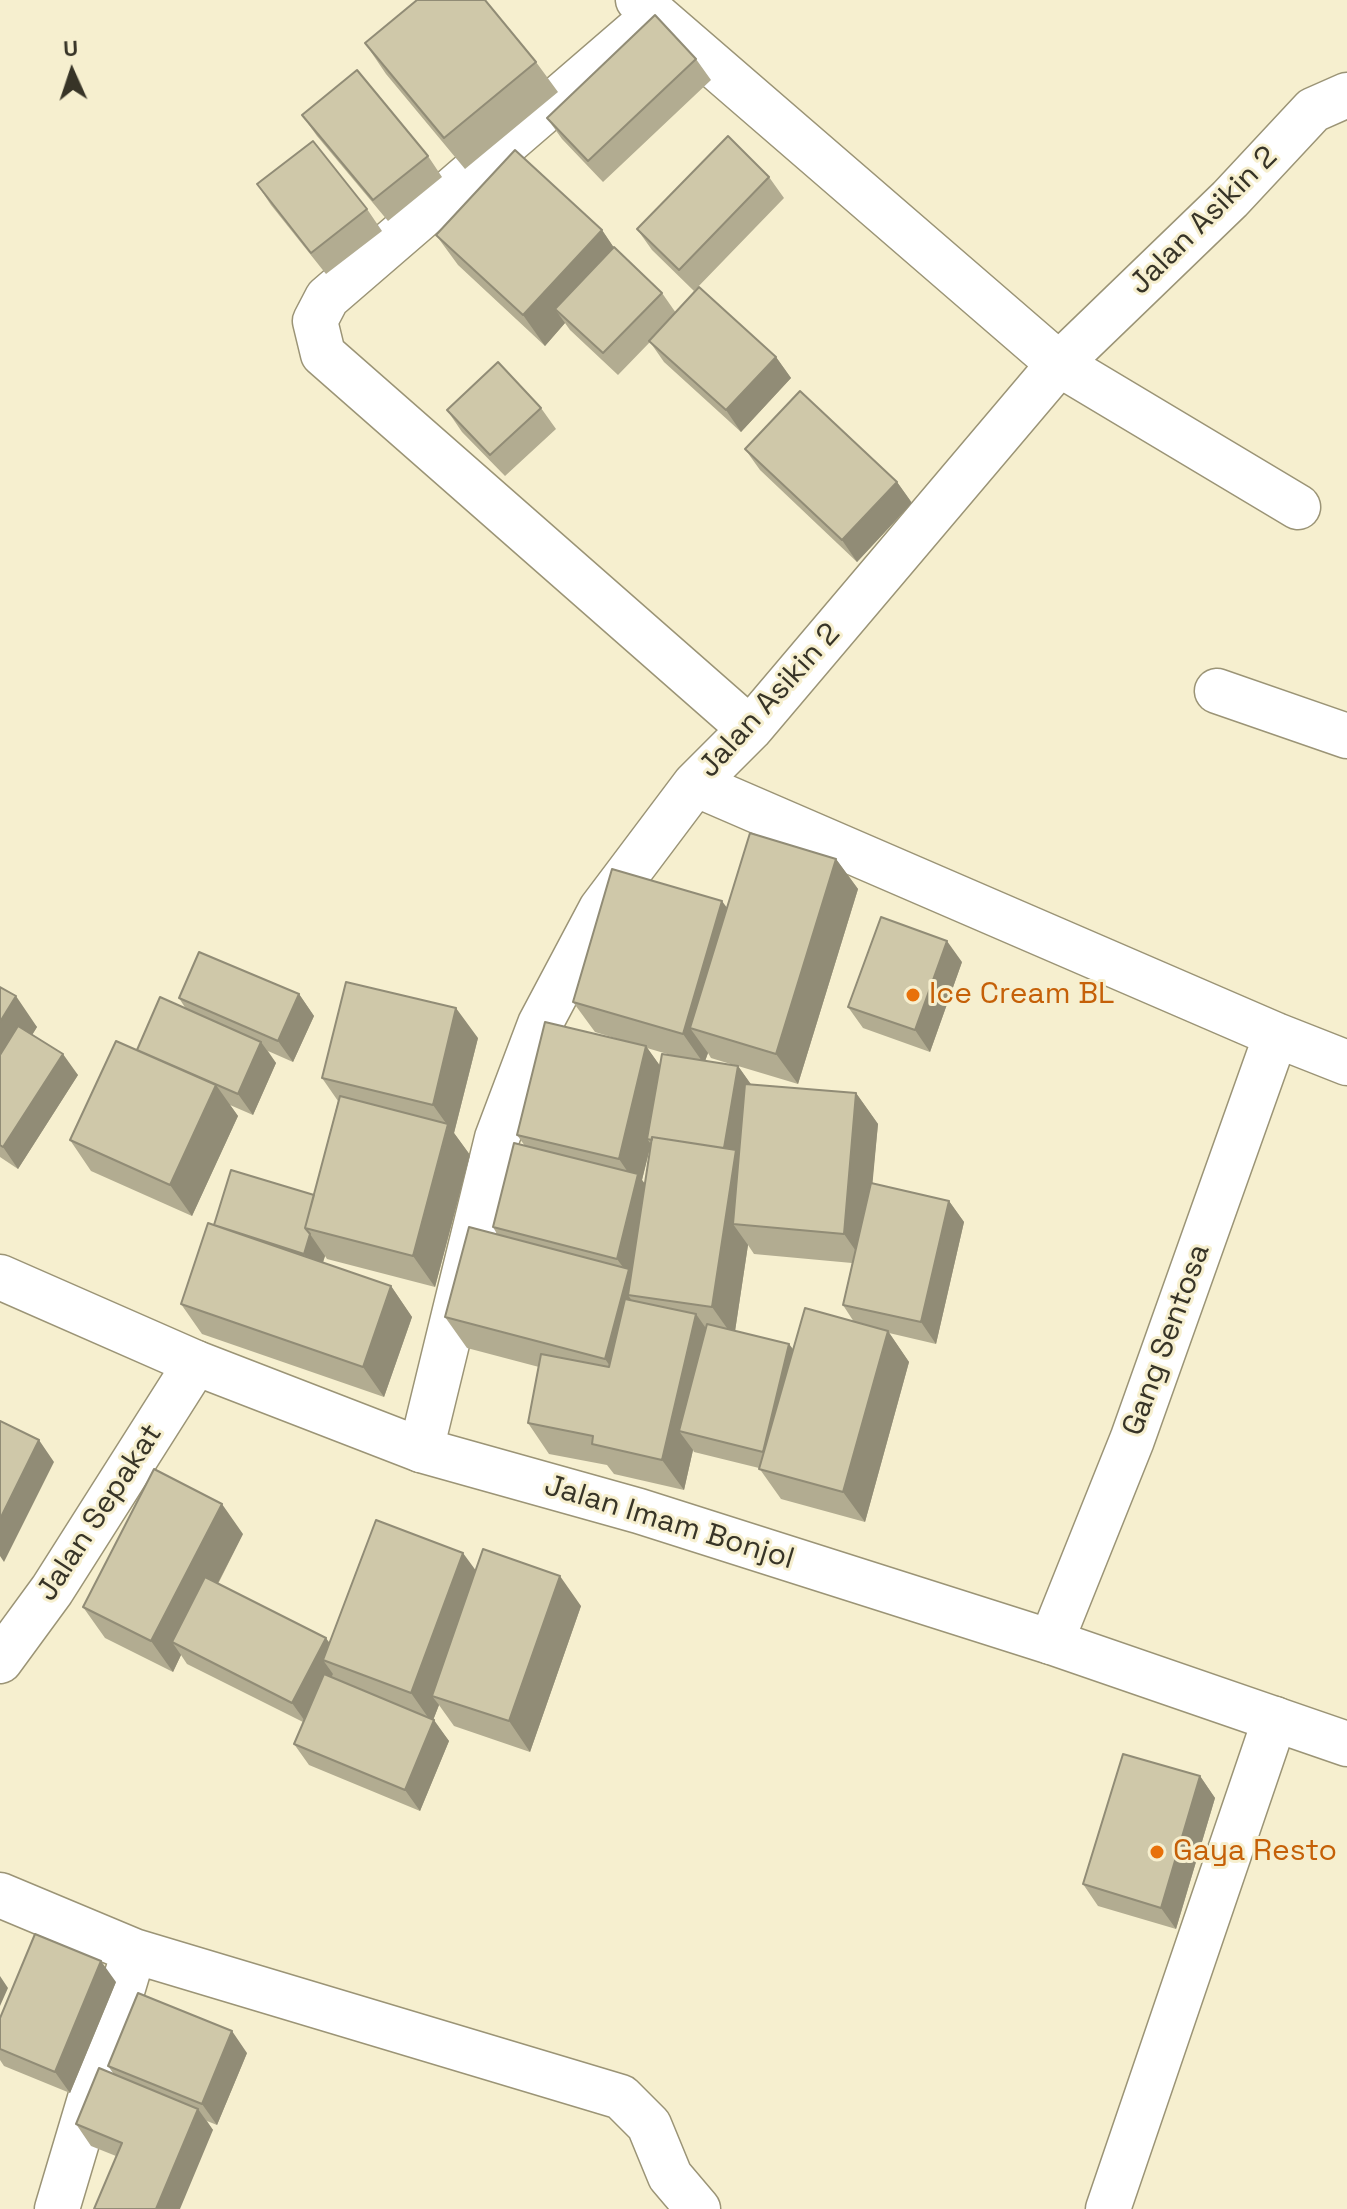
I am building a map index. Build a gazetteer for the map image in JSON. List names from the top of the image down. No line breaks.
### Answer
{"streets":{"main road":["Jalan Asikin 2","Gang Sentosa","Jalan Sepakat","Jalan Imam Bonjol"]},"crossings":[["Jalan Asikin 2","Jalan Imam Bonjol"],["Gang Sentosa","Jalan Imam Bonjol"],["Jalan Sepakat","Jalan Imam Bonjol"]],"places":["Ice Cream BL","Gaya Resto"],"north":"top"}
